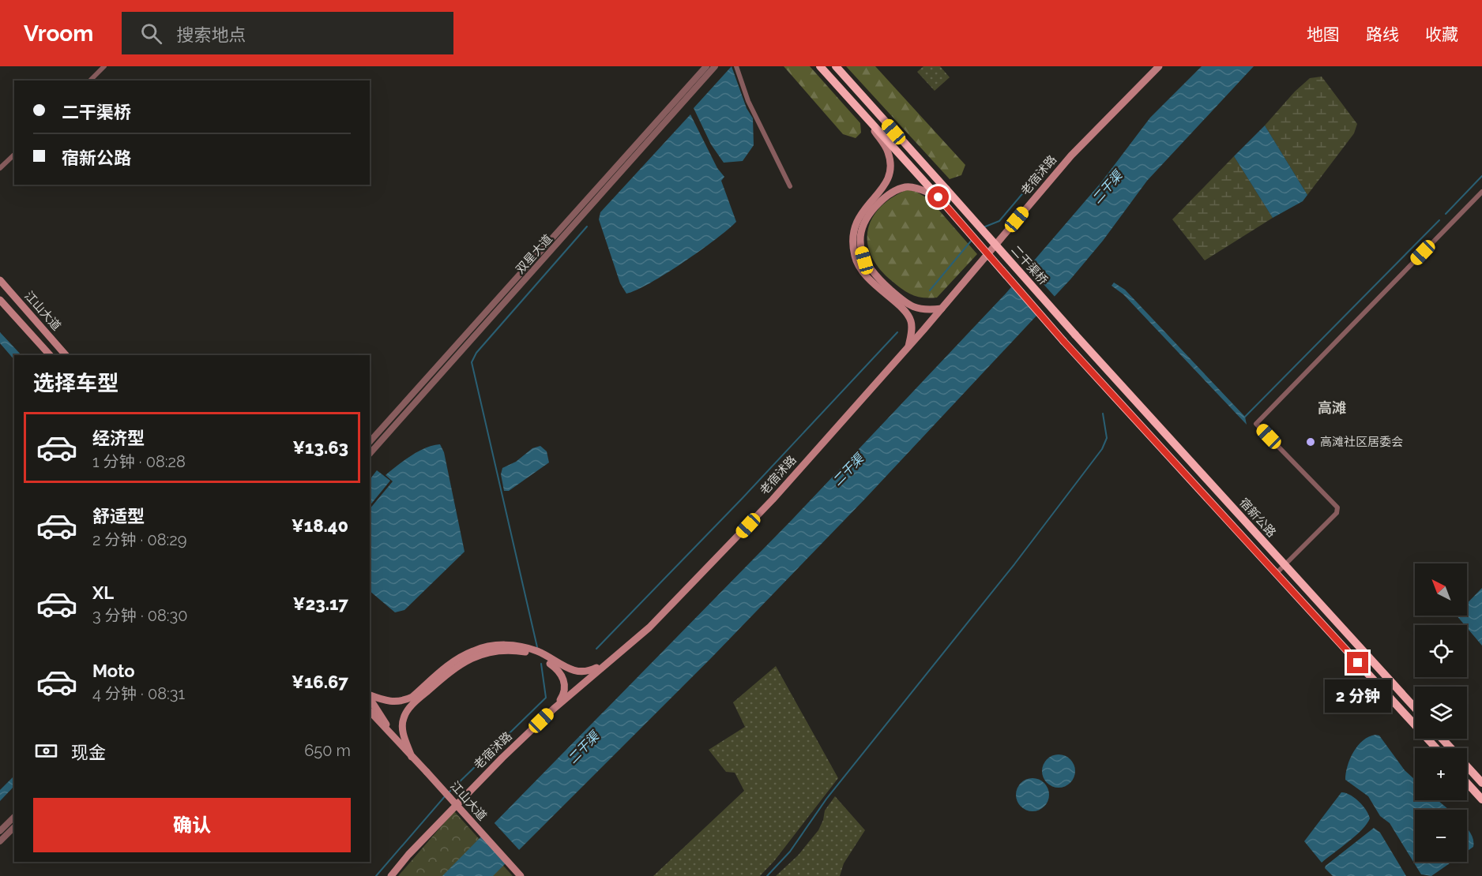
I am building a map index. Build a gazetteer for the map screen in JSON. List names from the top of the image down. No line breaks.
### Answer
{"streets":{"highway":["二干渠桥","宿新公路"],"main road":["老宿沭路","江山大道"],"street":["双星大道"]},"crossings":[["二干渠桥","宿新公路"]],"districts":["高滩"],"water":["二干渠"],"places":["高滩社区居委会"],"north":"top left","page":{"header":"Vroom","search":"搜索地点","nav":["地图","路线","收藏"],"banner":["二干渠桥","宿新公路"],"heading":"选择车型","list":[{"name":"经济型","note":"1 分钟 · 08:28","value":"¥13.63"},{"name":"舒适型","note":"2 分钟 · 08:29","value":"¥18.40"},{"name":"XL","note":"3 分钟 · 08:30","value":"¥23.17"},{"name":"Moto","note":"4 分钟 · 08:31","value":"¥16.67"}],"map_buttons":["+","−"],"bubble":"2 分钟","pay":["现金","650 m"],"buttons":"确认"}}
